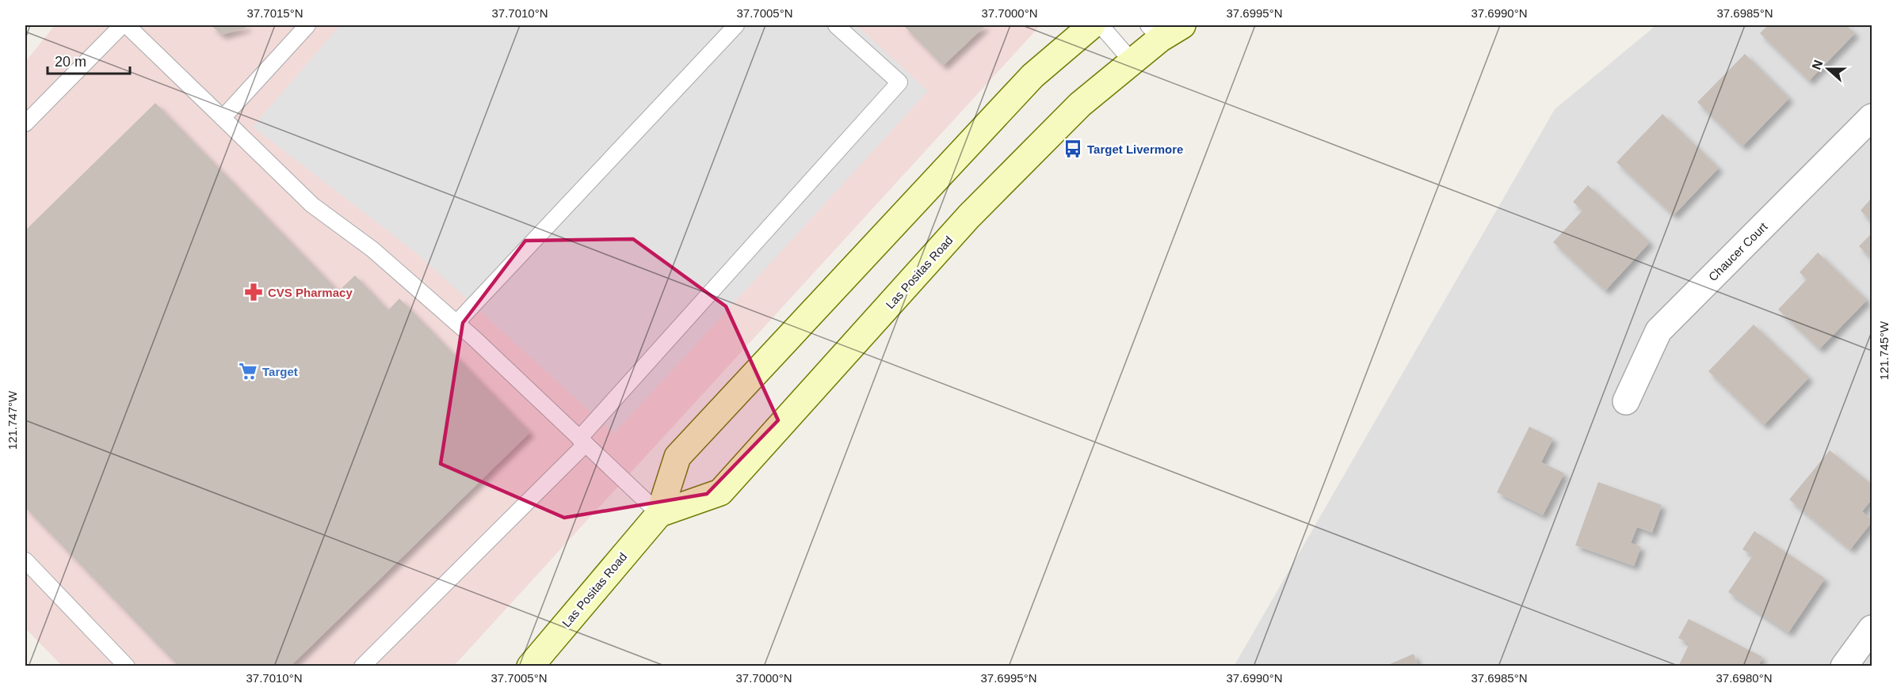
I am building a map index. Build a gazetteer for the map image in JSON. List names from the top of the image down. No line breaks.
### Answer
{"streets":{"main road":["Las Positas Road"],"street":["Chaucer Court"]},"places":{"bus stop":["Target Livermore"],"pharmacy":["CVS Pharmacy"],"supermarket":["Target"]},"scale_bar":"20 m","north":"left","coordinates":["37.7015°N","37.7010°N","37.7005°N","37.7000°N","37.6995°N","37.6990°N","37.6985°N","121.745°W","121.747°W","37.6980°N"]}
